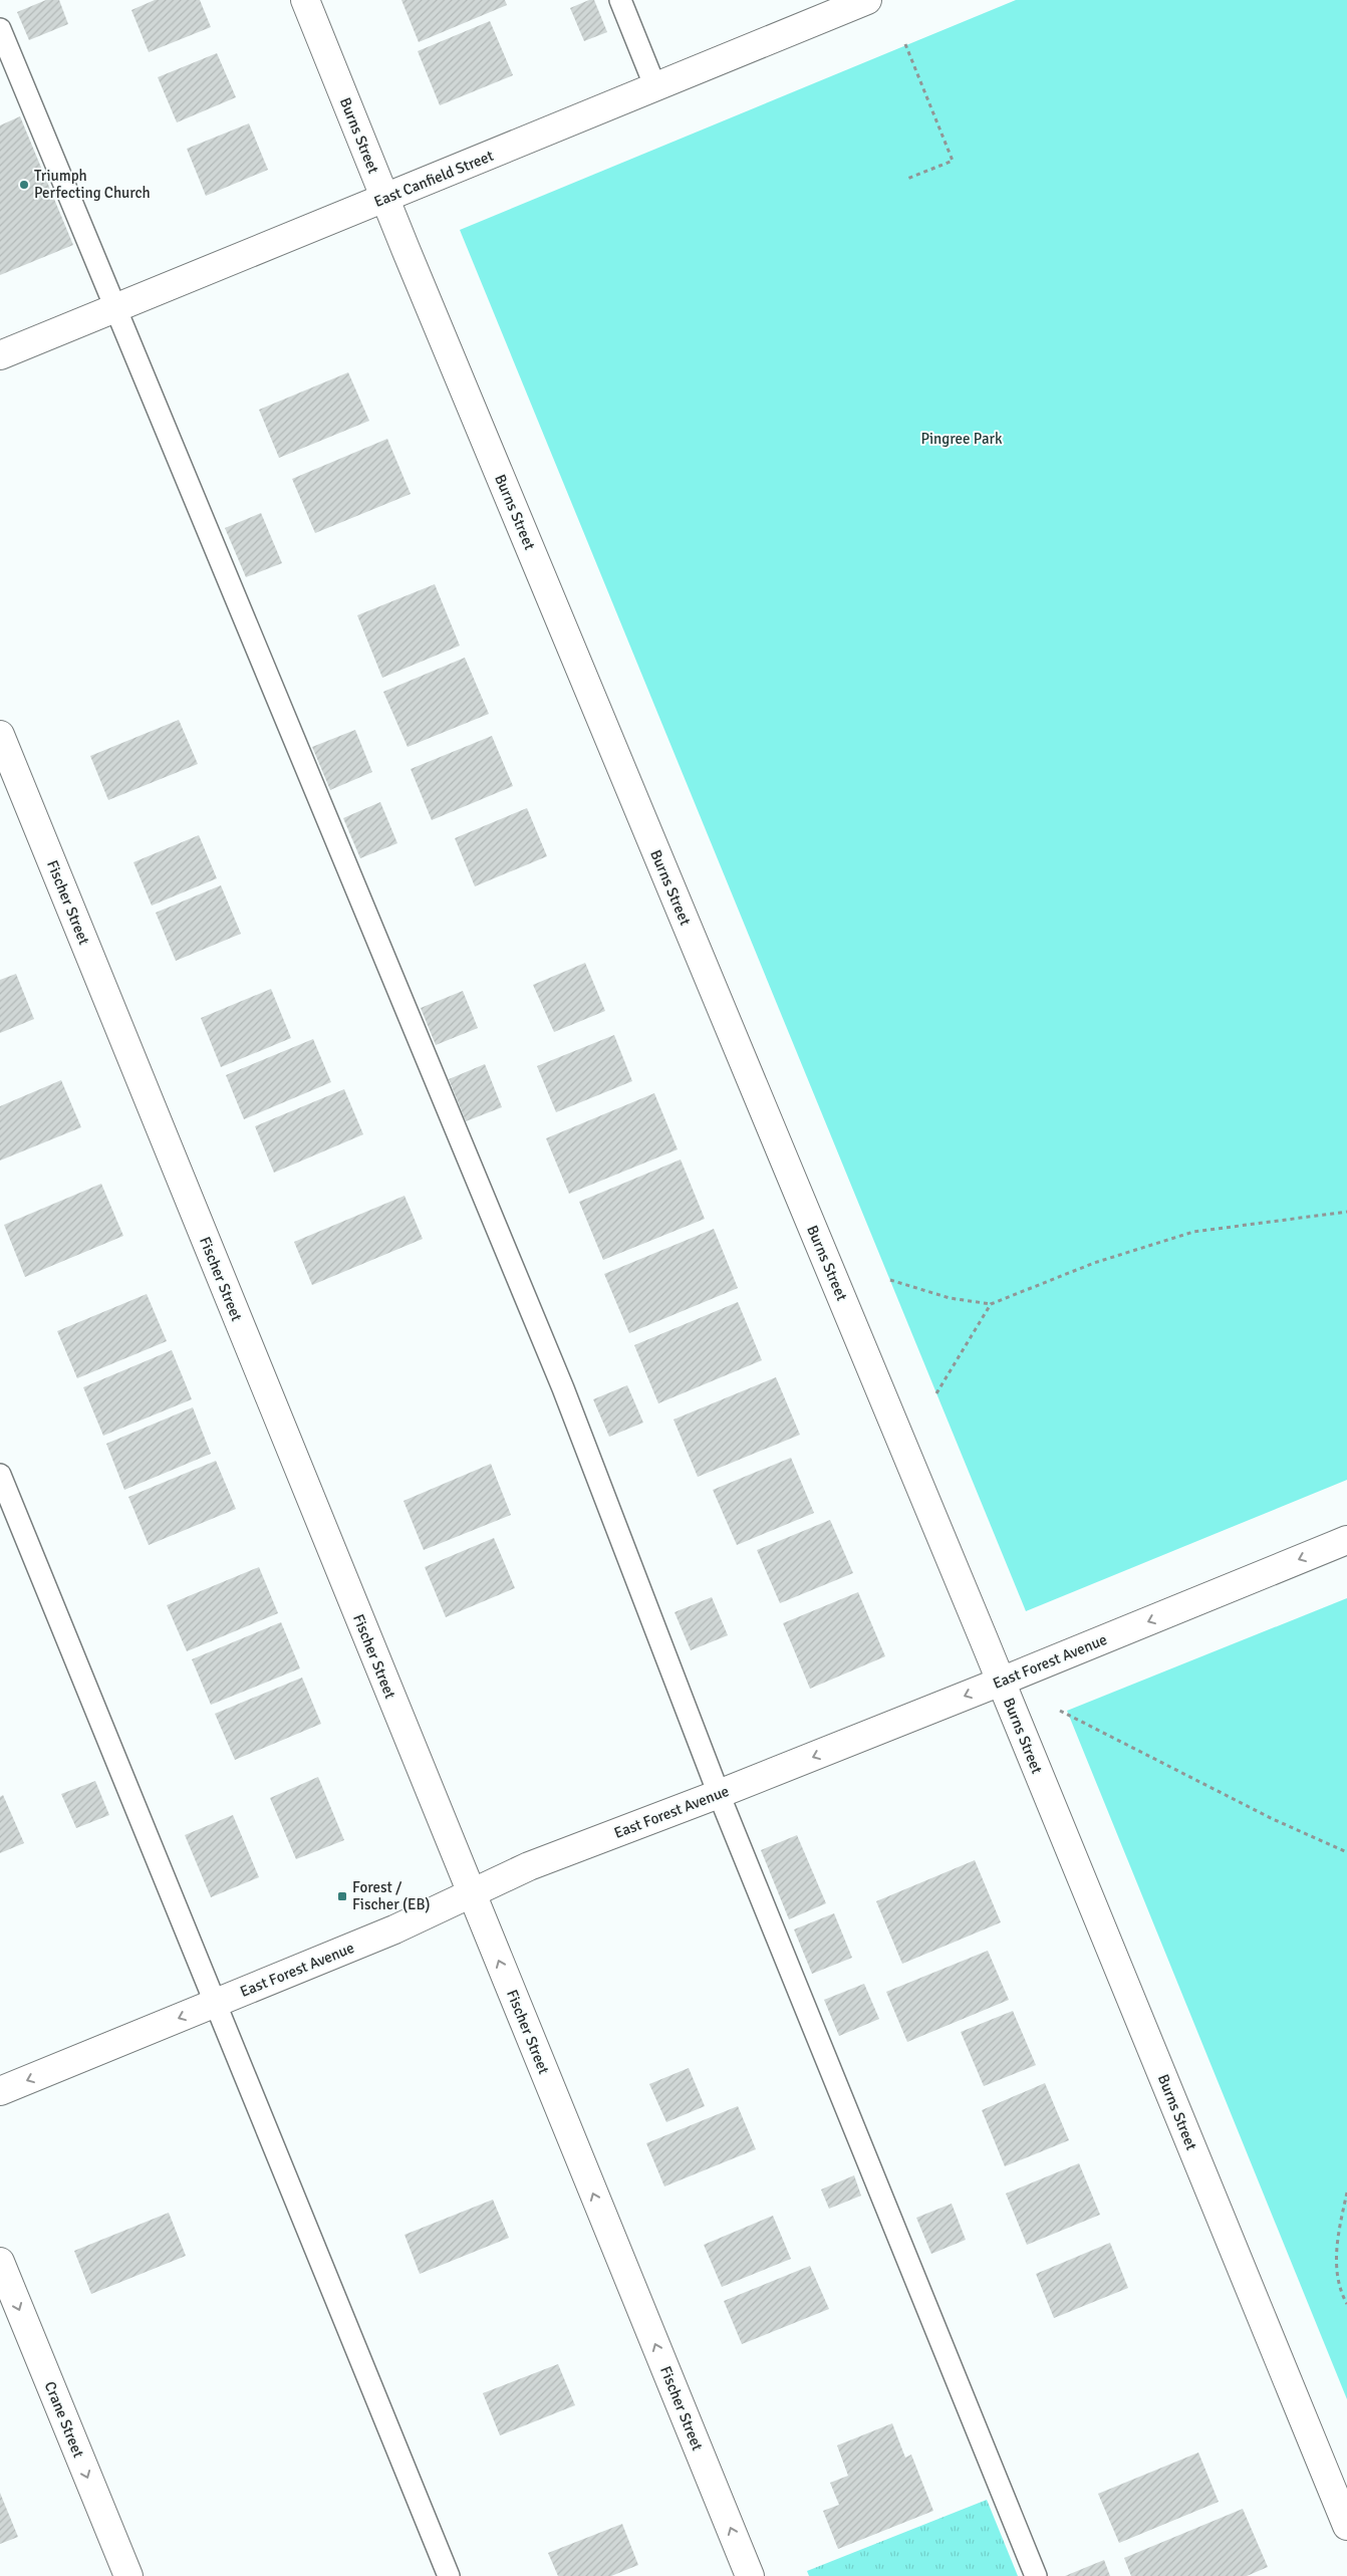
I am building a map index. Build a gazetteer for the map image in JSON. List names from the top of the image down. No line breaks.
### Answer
{"streets":{"street":["Burns Street","East Canfield Street","Fischer Street","East Forest Avenue","Crane Street"]},"crossings":[["Burns Street","East Canfield Street"],["Burns Street","East Forest Avenue"],["Fischer Street","East Forest Avenue"]],"one_way":["Fischer Street","East Forest Avenue","Crane Street"],"parks":["Pingree Park"],"places":{"other":["Triumph Perfecting Church"],"transit":["Forest / Fischer (EB)"]}}
